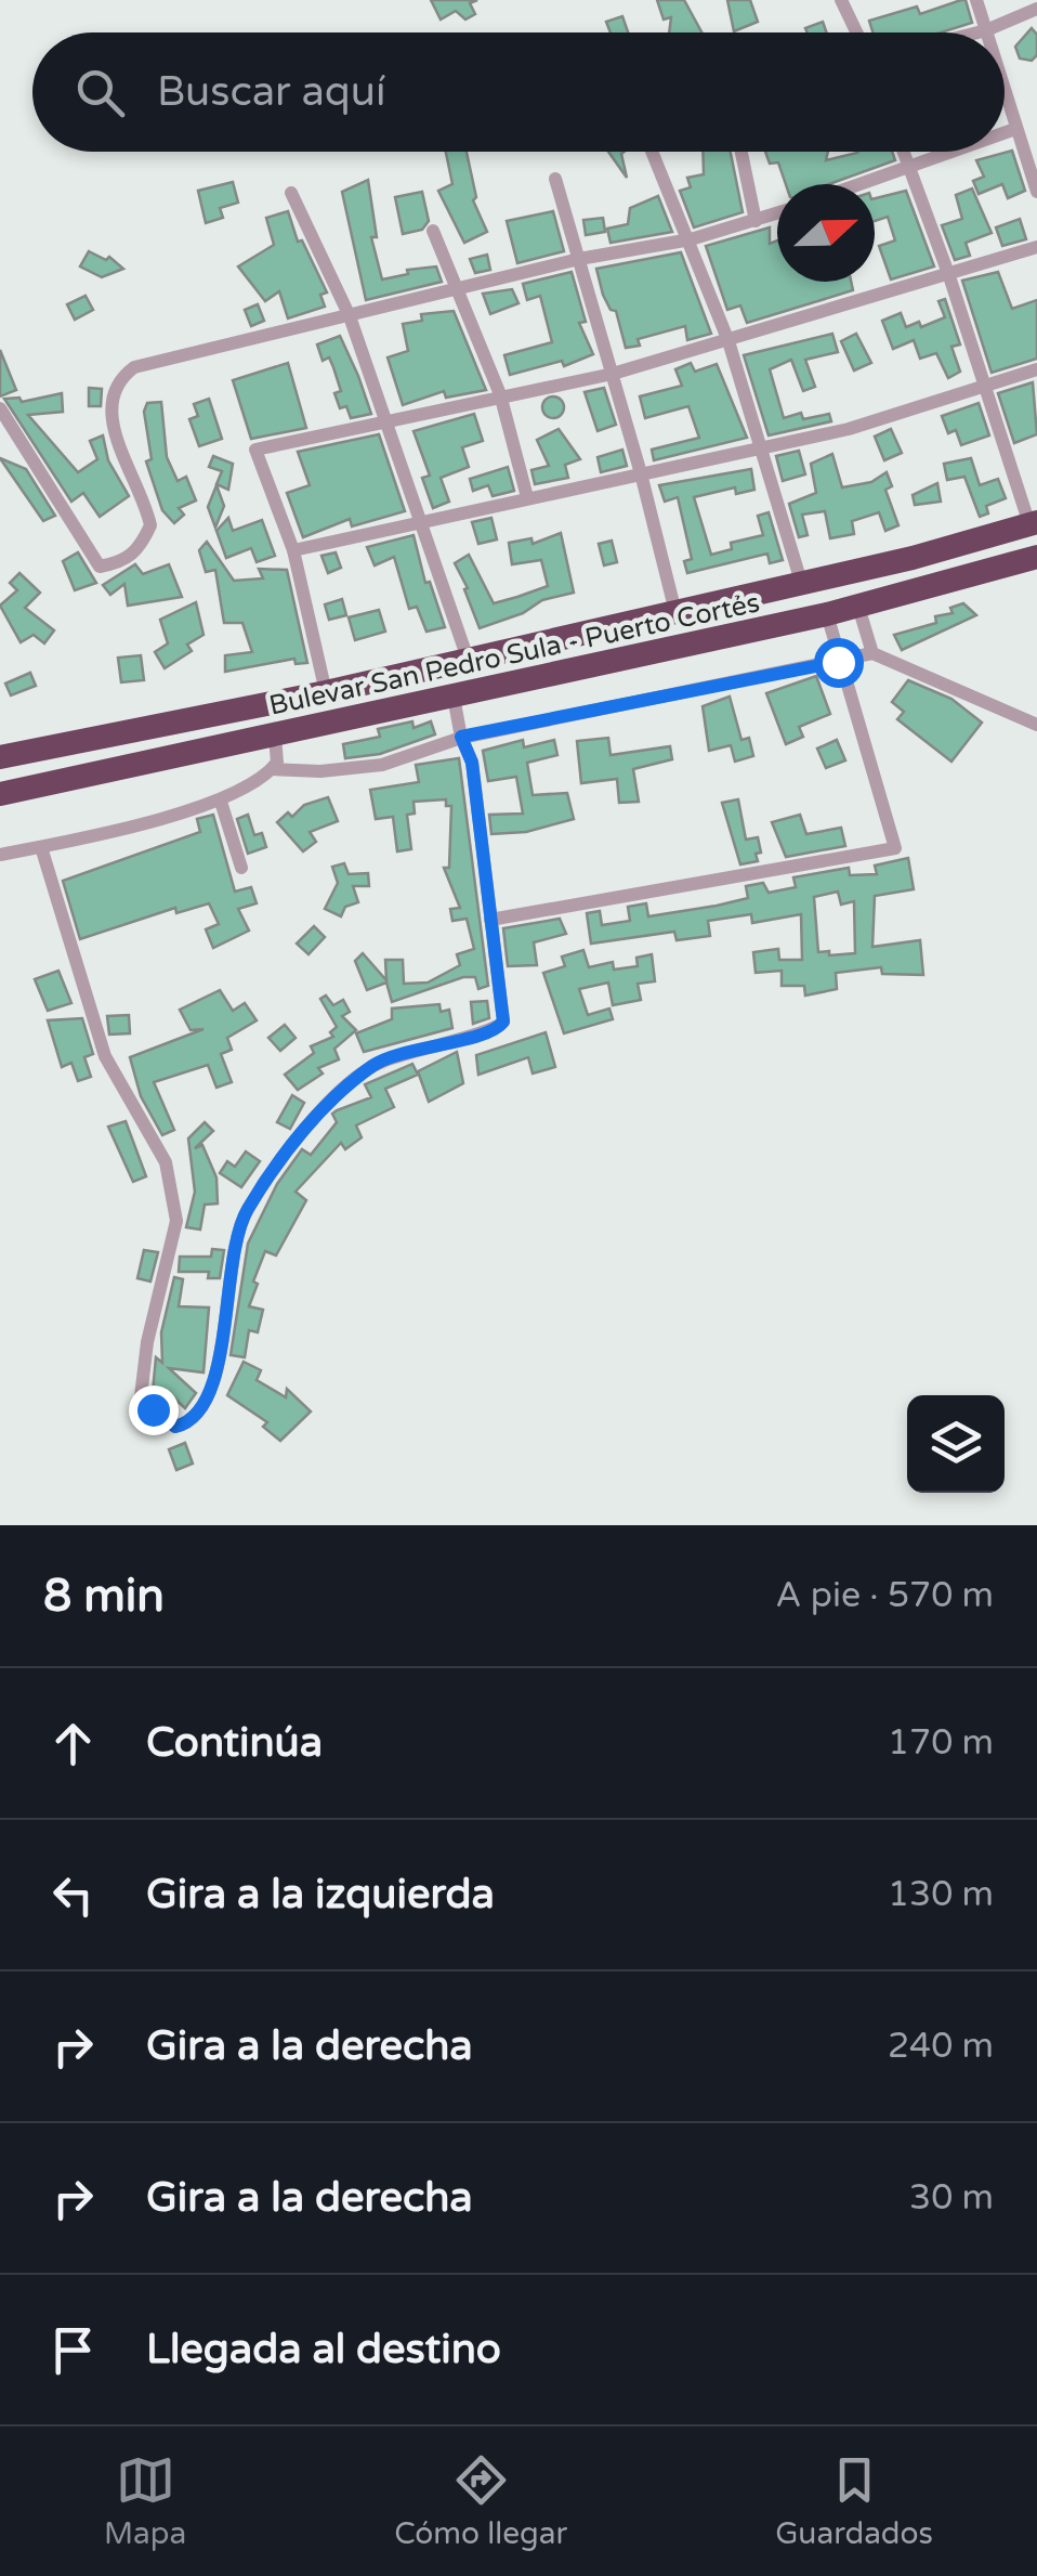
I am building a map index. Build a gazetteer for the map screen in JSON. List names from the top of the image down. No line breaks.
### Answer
{"streets":{"highway":["Bulevar San Pedro Sula - Puerto Cortés"]},"north":"right","page":{"search":"Buscar aquí","heading":["8 min","A pie · 570 m"],"list":[["Continúa","170 m"],["Gira a la izquierda","130 m"],["Gira a la derecha","240 m"],["Gira a la derecha","30 m"],"Llegada al destino"],"nav":["Mapa","Cómo llegar","Guardados"]}}
